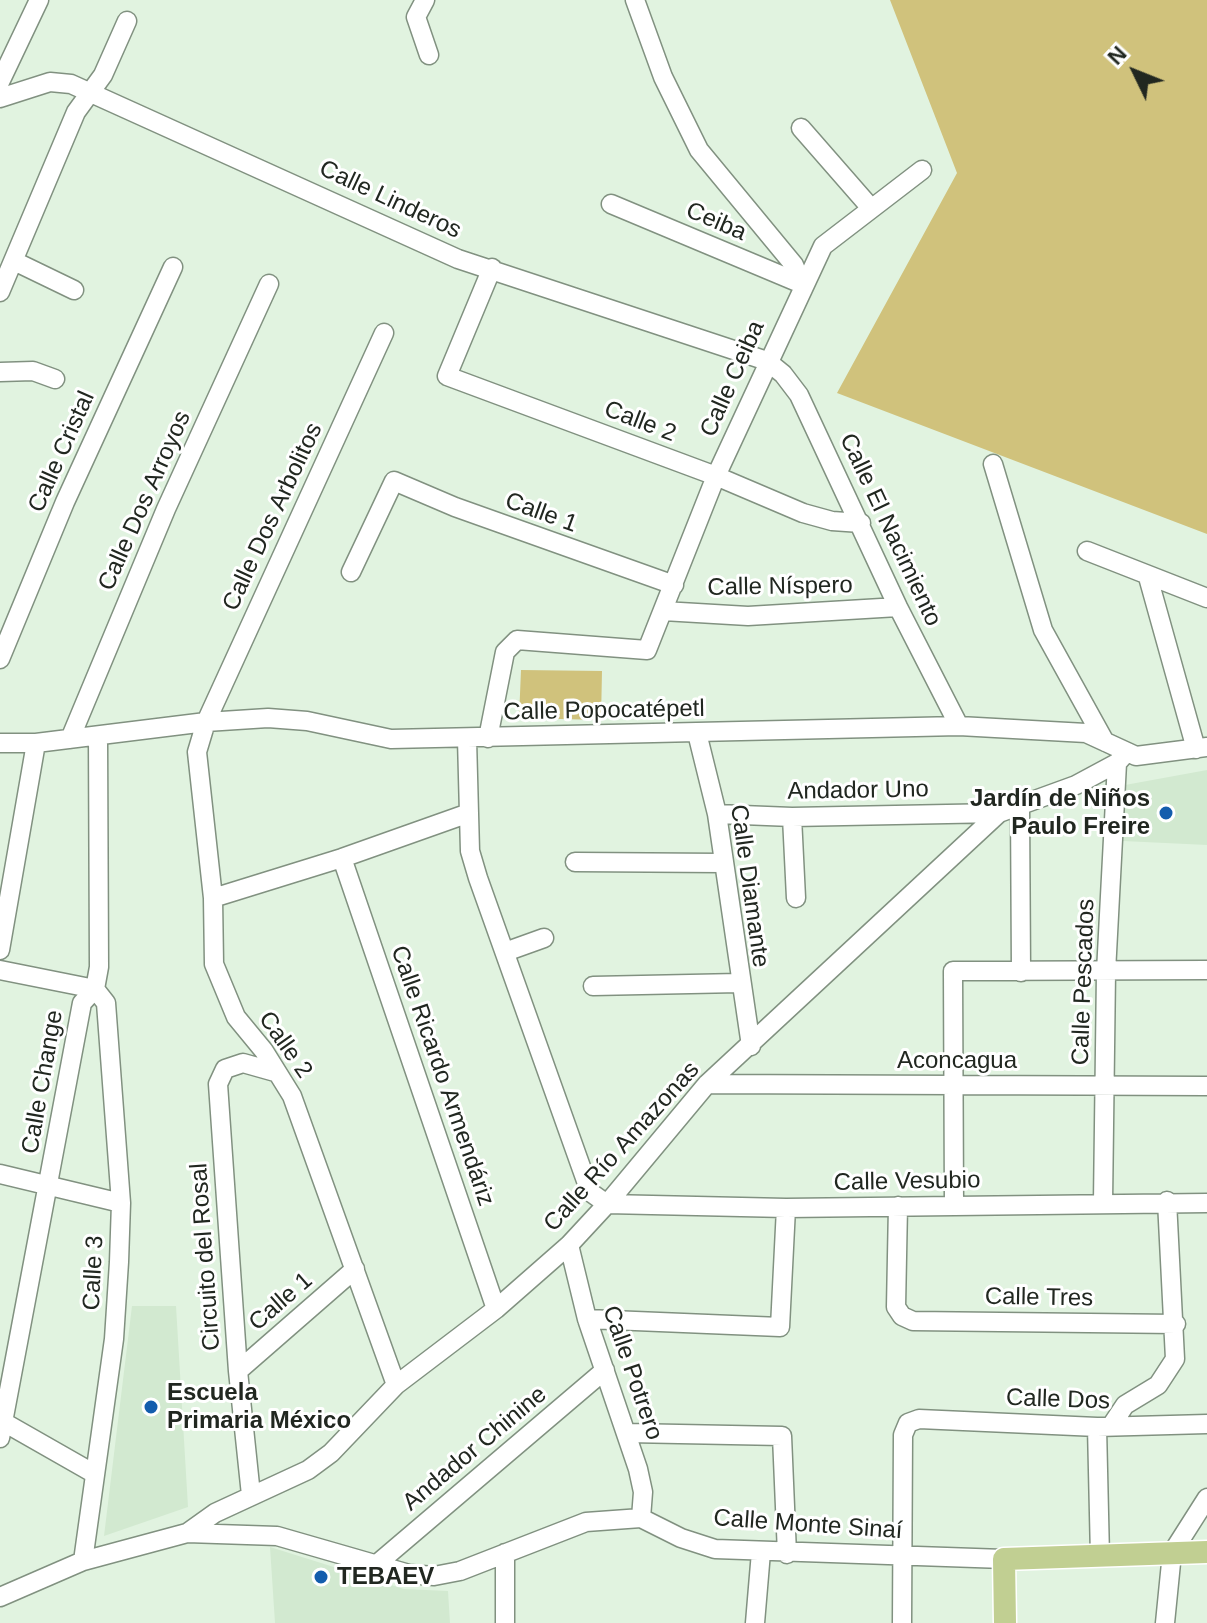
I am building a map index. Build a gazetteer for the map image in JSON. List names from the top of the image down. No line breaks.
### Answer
{"streets":{"main road":["Calle Monte Sinaí"],"street":["Calle Linderos","Ceiba","Calle Ceiba","Calle 2","Calle Cristal","Calle Dos Arroyos","Calle 1","Calle Dos Arbolitos","Calle El Nacimiento","Calle Níspero","Calle Popocatépetl","Andador Uno","Calle Diamante","Calle Pescados","Aconcagua","Calle Ricardo Armendáriz","Calle Change","Calle Río Amazonas","Calle Vesubio","Circuito del Rosal","Calle 3","Calle Tres","Calle Potrero","Calle Dos","Andador Chinine"]},"crossings":[["Calle Linderos","Calle Ceiba"],["Calle Linderos","Calle 2"],["Calle Linderos","Calle El Nacimiento"],["Ceiba","Calle Ceiba"],["Calle Ceiba","Calle 2"],["Calle Ceiba","Calle 1"],["Calle Ceiba","Calle El Nacimiento"],["Calle Ceiba","Calle Níspero"],["Calle Ceiba","Calle Popocatépetl"],["Calle 2","Calle 1"],["Calle 2","Calle Dos Arbolitos"],["Calle 2","Calle El Nacimiento"],["Calle 2","Calle Popocatépetl"],["Calle 2","Calle Río Amazonas"],["Calle 2","Circuito del Rosal"],["Calle Dos Arroyos","Calle Popocatépetl"],["Calle 1","Circuito del Rosal"],["Calle Dos Arbolitos","Calle Popocatépetl"],["Calle El Nacimiento","Calle Níspero"],["Calle El Nacimiento","Calle Popocatépetl"],["Calle Popocatépetl","Calle Diamante"],["Calle Popocatépetl","Calle Pescados"],["Calle Popocatépetl","Calle Change"],["Calle Popocatépetl","Calle Río Amazonas"],["Andador Uno","Calle Diamante"],["Andador Uno","Calle Río Amazonas"],["Calle Diamante","Calle Río Amazonas"],["Calle Pescados","Aconcagua"],["Calle Pescados","Calle Río Amazonas"],["Calle Pescados","Calle Vesubio"],["Aconcagua","Calle Río Amazonas"],["Calle Ricardo Armendáriz","Calle Río Amazonas"],["Calle Change","Calle 3"],["Calle Río Amazonas","Calle Vesubio"],["Calle Río Amazonas","Circuito del Rosal"],["Calle Río Amazonas","Calle 3"],["Calle Río Amazonas","Calle Potrero"],["Calle Vesubio","Calle Tres"],["Calle Potrero","Andador Chinine"],["Calle Potrero","Calle Monte Sinaí"],["Calle Dos","Calle Monte Sinaí"]],"places":["Jardín de Niños Paulo Freire","Escuela Primaria México","TEBAEV"],"north":"top left"}
